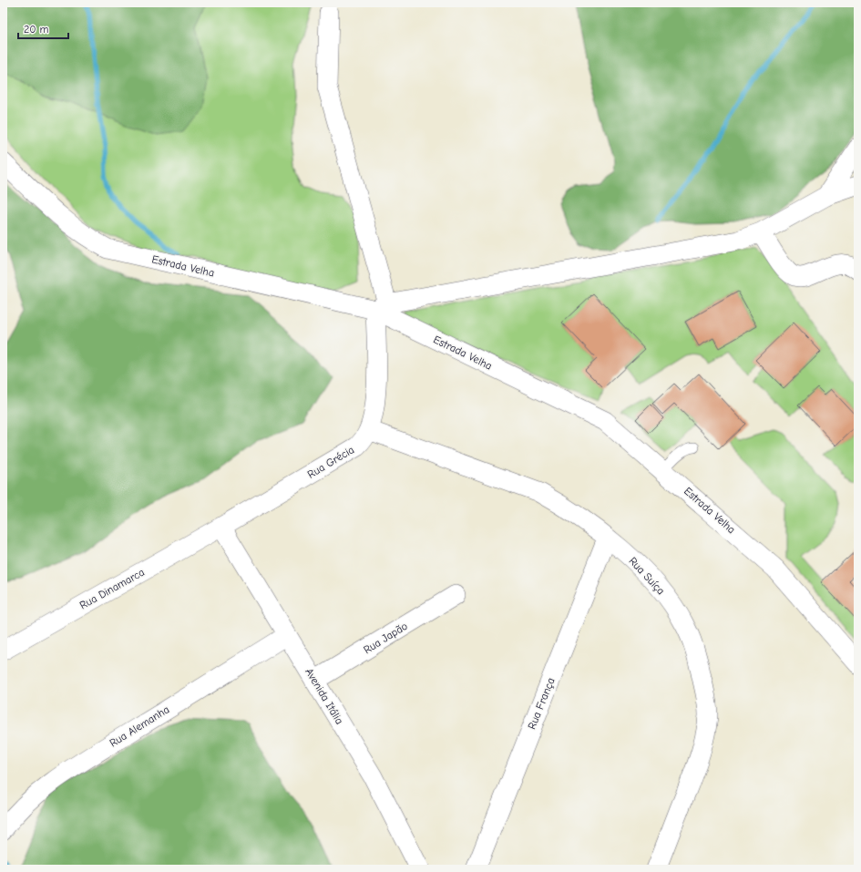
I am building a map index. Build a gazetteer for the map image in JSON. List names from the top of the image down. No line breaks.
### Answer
{"streets":{"street":["Estrada Velha","Rua Grécia","Rua Suíça","Rua Dinamarca","Rua Japão","Avenida Itália","Rua França","Rua Alemanha"]},"crossings":[["Estrada Velha","Rua Grécia"],["Rua Grécia","Rua Suíça"],["Rua Grécia","Rua Dinamarca"],["Rua Grécia","Avenida Itália"],["Rua Suíça","Rua França"],["Rua Dinamarca","Avenida Itália"],["Rua Japão","Avenida Itália"],["Avenida Itália","Rua Alemanha"]],"scale_bar":"20 m"}
